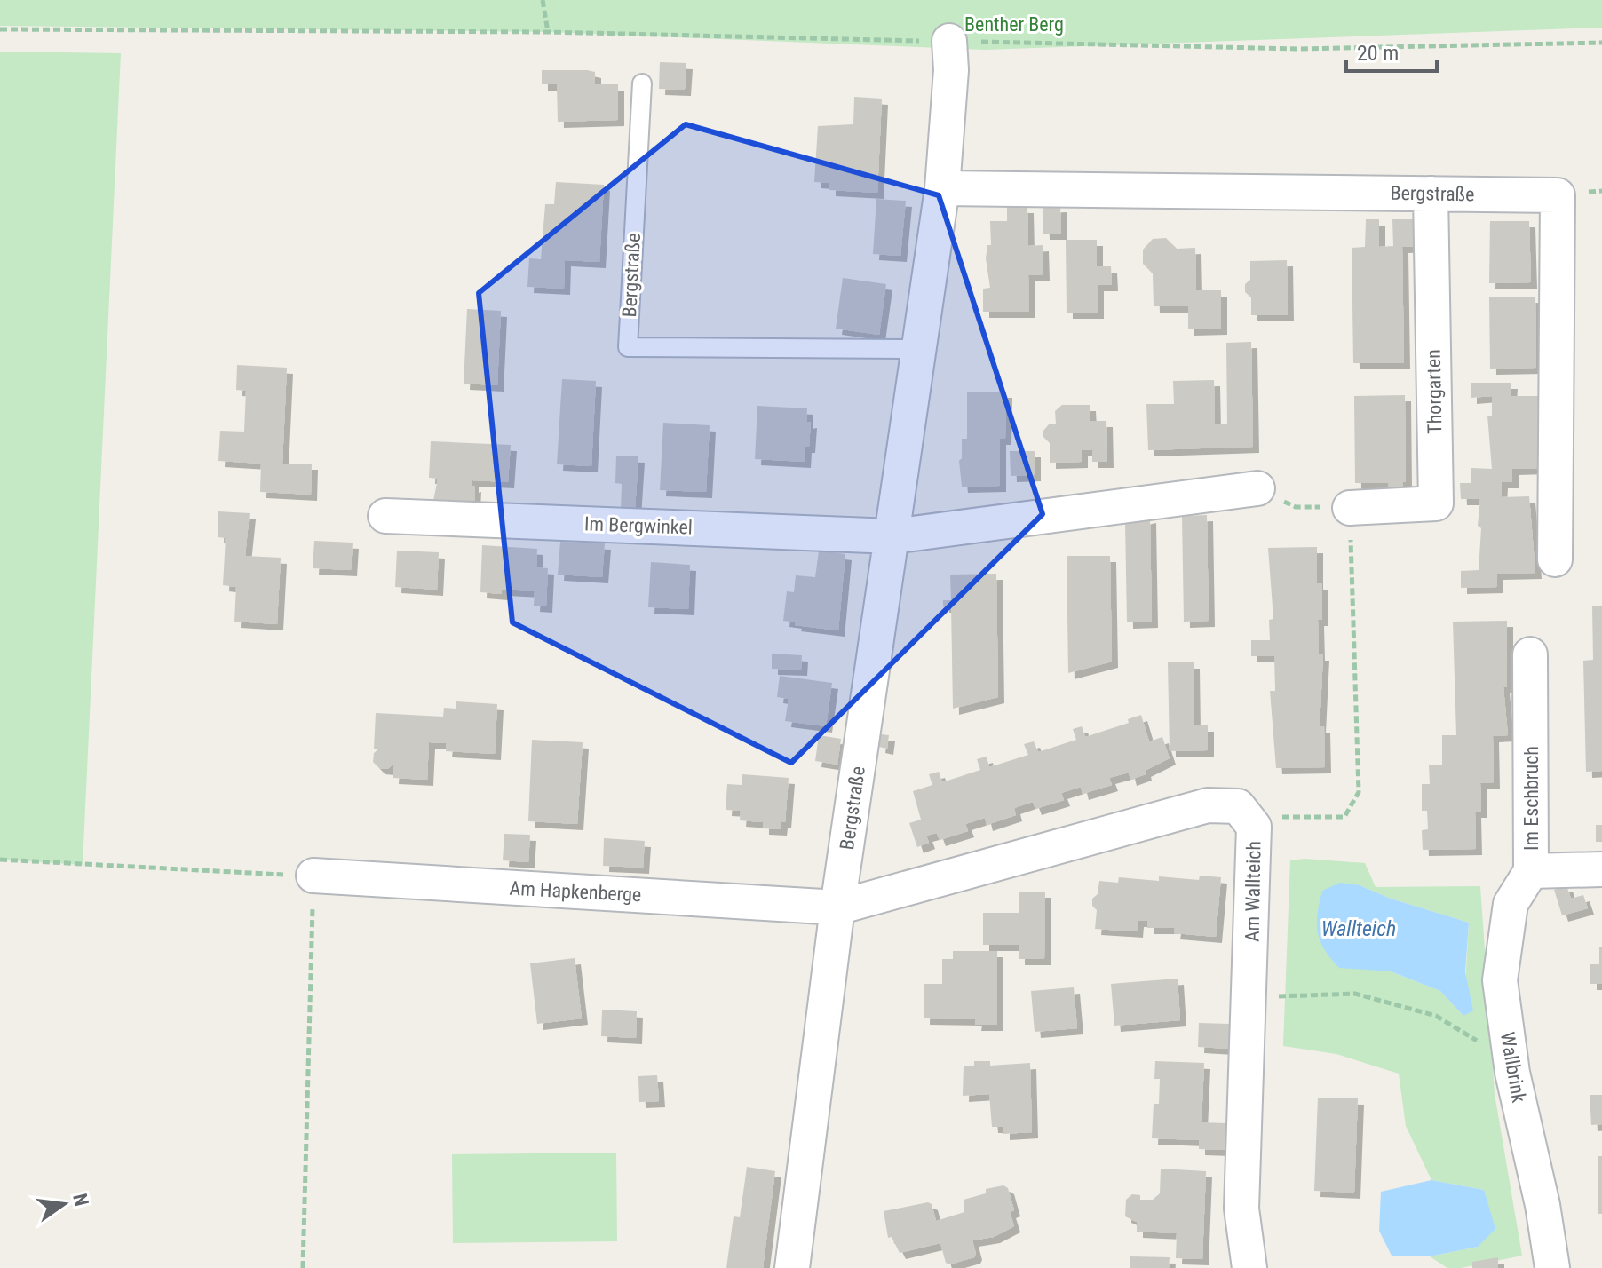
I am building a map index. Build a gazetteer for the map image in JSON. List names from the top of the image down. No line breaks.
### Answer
{"streets":{"street":["Bergstraße","Thorgarten","Im Bergwinkel","Im Eschbruch","Am Hapkenberge","Am Wallteich","Wallbrink"]},"crossings":[["Bergstraße","Thorgarten"],["Bergstraße","Im Bergwinkel"],["Bergstraße","Am Hapkenberge"],["Bergstraße","Am Wallteich"],["Im Eschbruch","Wallbrink"],["Am Hapkenberge","Am Wallteich"]],"water":["Wallteich"],"parks":["Benther Berg"],"scale_bar":"20 m","north":"right"}
